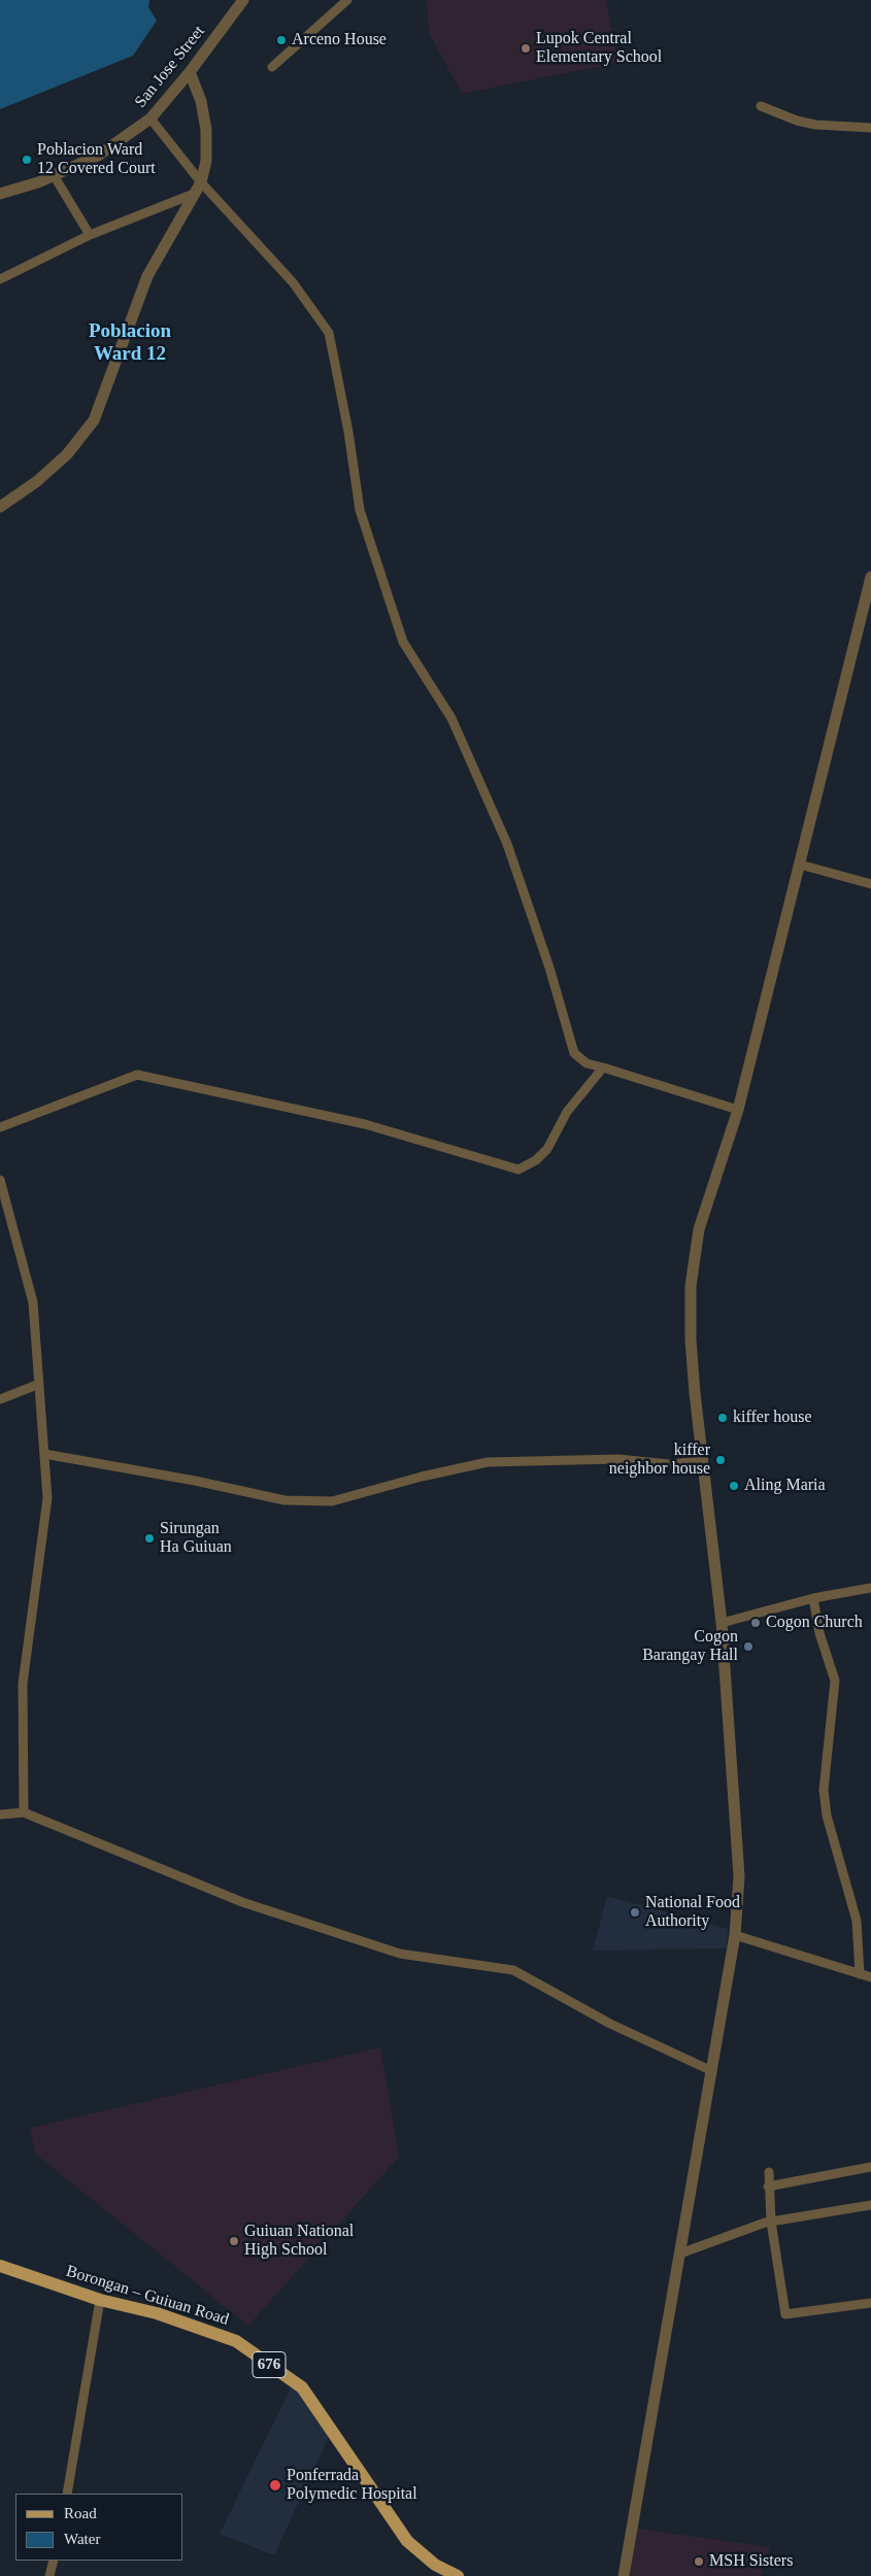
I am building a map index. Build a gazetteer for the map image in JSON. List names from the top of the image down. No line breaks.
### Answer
{"streets":{"main road":["Borongan – Guiuan Road","676"],"street":["San Jose Street"]},"districts":["Poblacion Ward 12"],"places":["Arceno House","Lupok Central Elementary School","Poblacion Ward 12 Covered Court","kiffer house","kiffer neighbor house","Aling Maria","Sirungan Ha Guiuan","Cogon Church","Cogon Barangay Hall","National Food Authority","Guiuan National High School","Ponferrada Polymedic Hospital","MSH Sisters"],"legend":["Road","Water"]}
